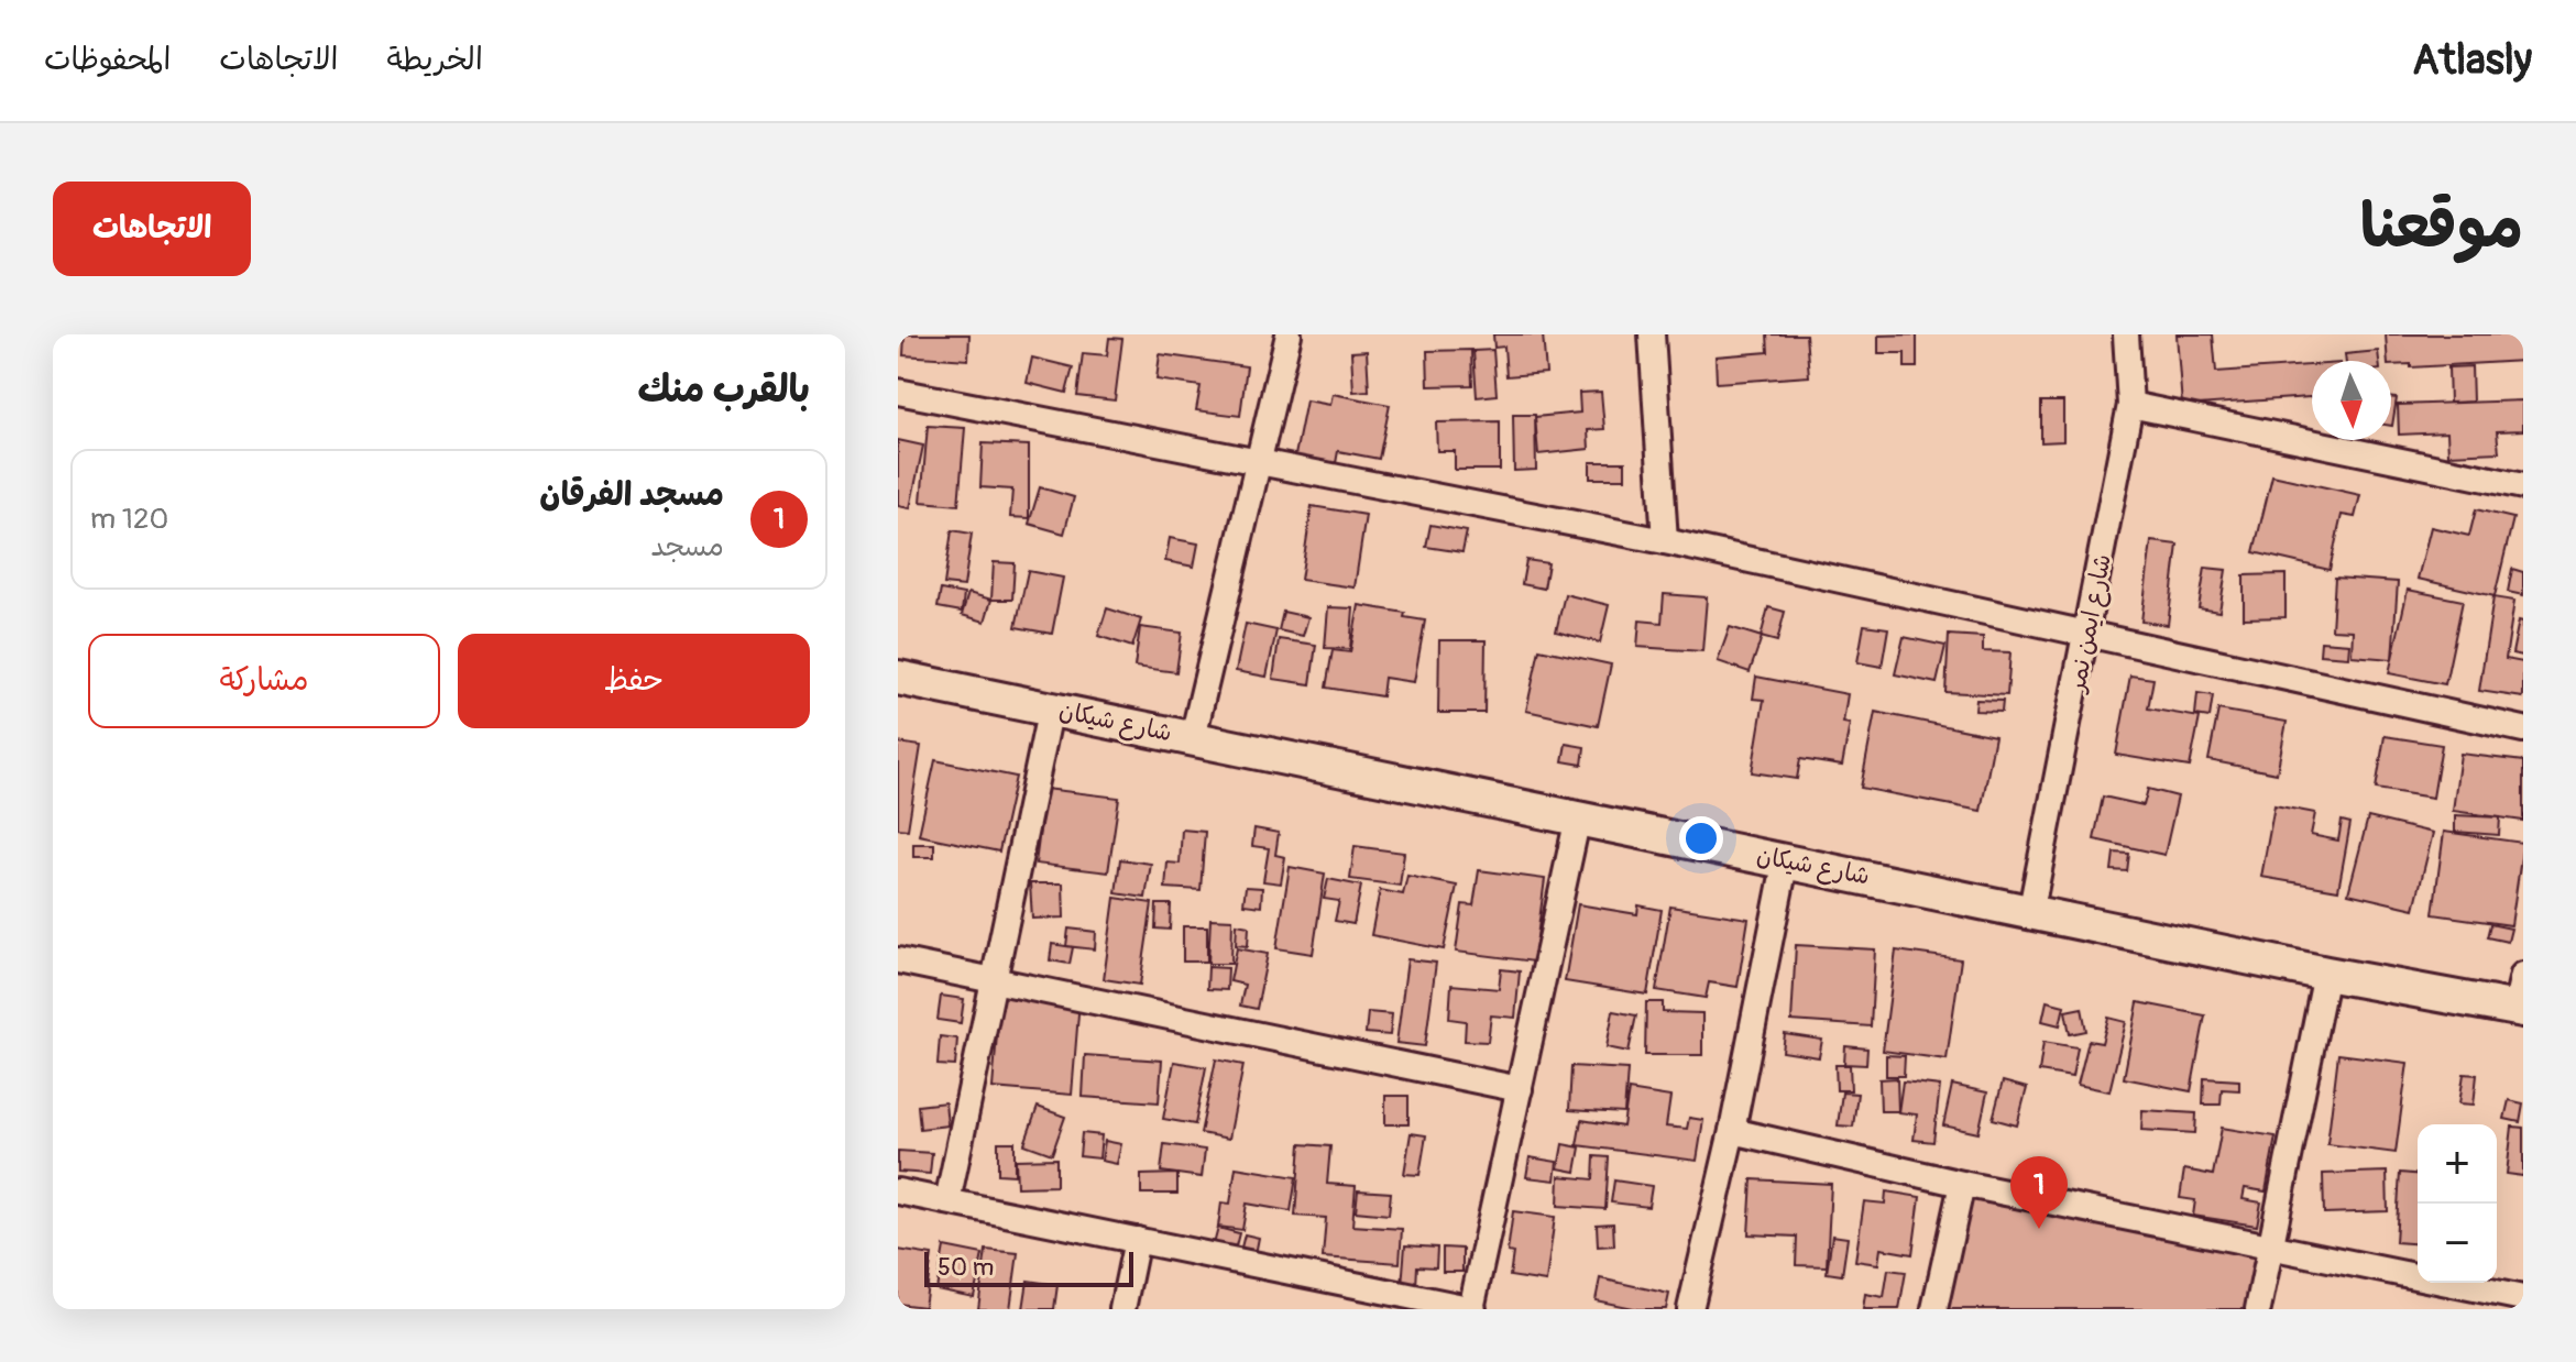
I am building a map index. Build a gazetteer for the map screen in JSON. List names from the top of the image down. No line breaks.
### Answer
{"streets":{"street":["شارع ايمن نمر","شارع شيكان"]},"crossings":[["شارع ايمن نمر","شارع شيكان"]],"scale_bar":"50 m","north":"bottom","page":{"header":"Atlasly","nav":["الخريطة","الاتجاهات","المحفوظات"],"title":"موقعنا","buttons":["الاتجاهات",["حفظ","مشاركة"]],"heading":"بالقرب منك","list":[{"mark":"1","name":"مسجد الفرقان","note":"مسجد","value":"120 m"}],"map_buttons":["+","−"],"pins":"1","scale":"50 m"}}
